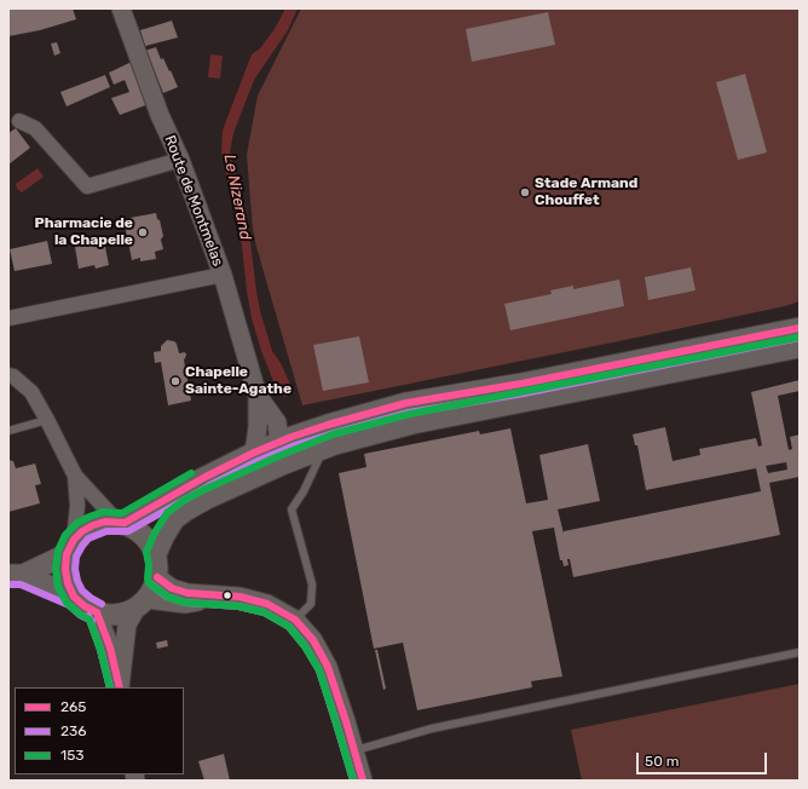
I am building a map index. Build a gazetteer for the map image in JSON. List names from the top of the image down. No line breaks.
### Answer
{"streets":{"street":["Route de Montmelas"]},"water":["Le Nizerand"],"places":["Stade Armand Chouffet","Pharmacie de la Chapelle","Chapelle Sainte-Agathe"],"lines":["transit line 265","transit line 236","transit line 153"],"legend":["265","236","153"],"scale_bar":"50 m"}
